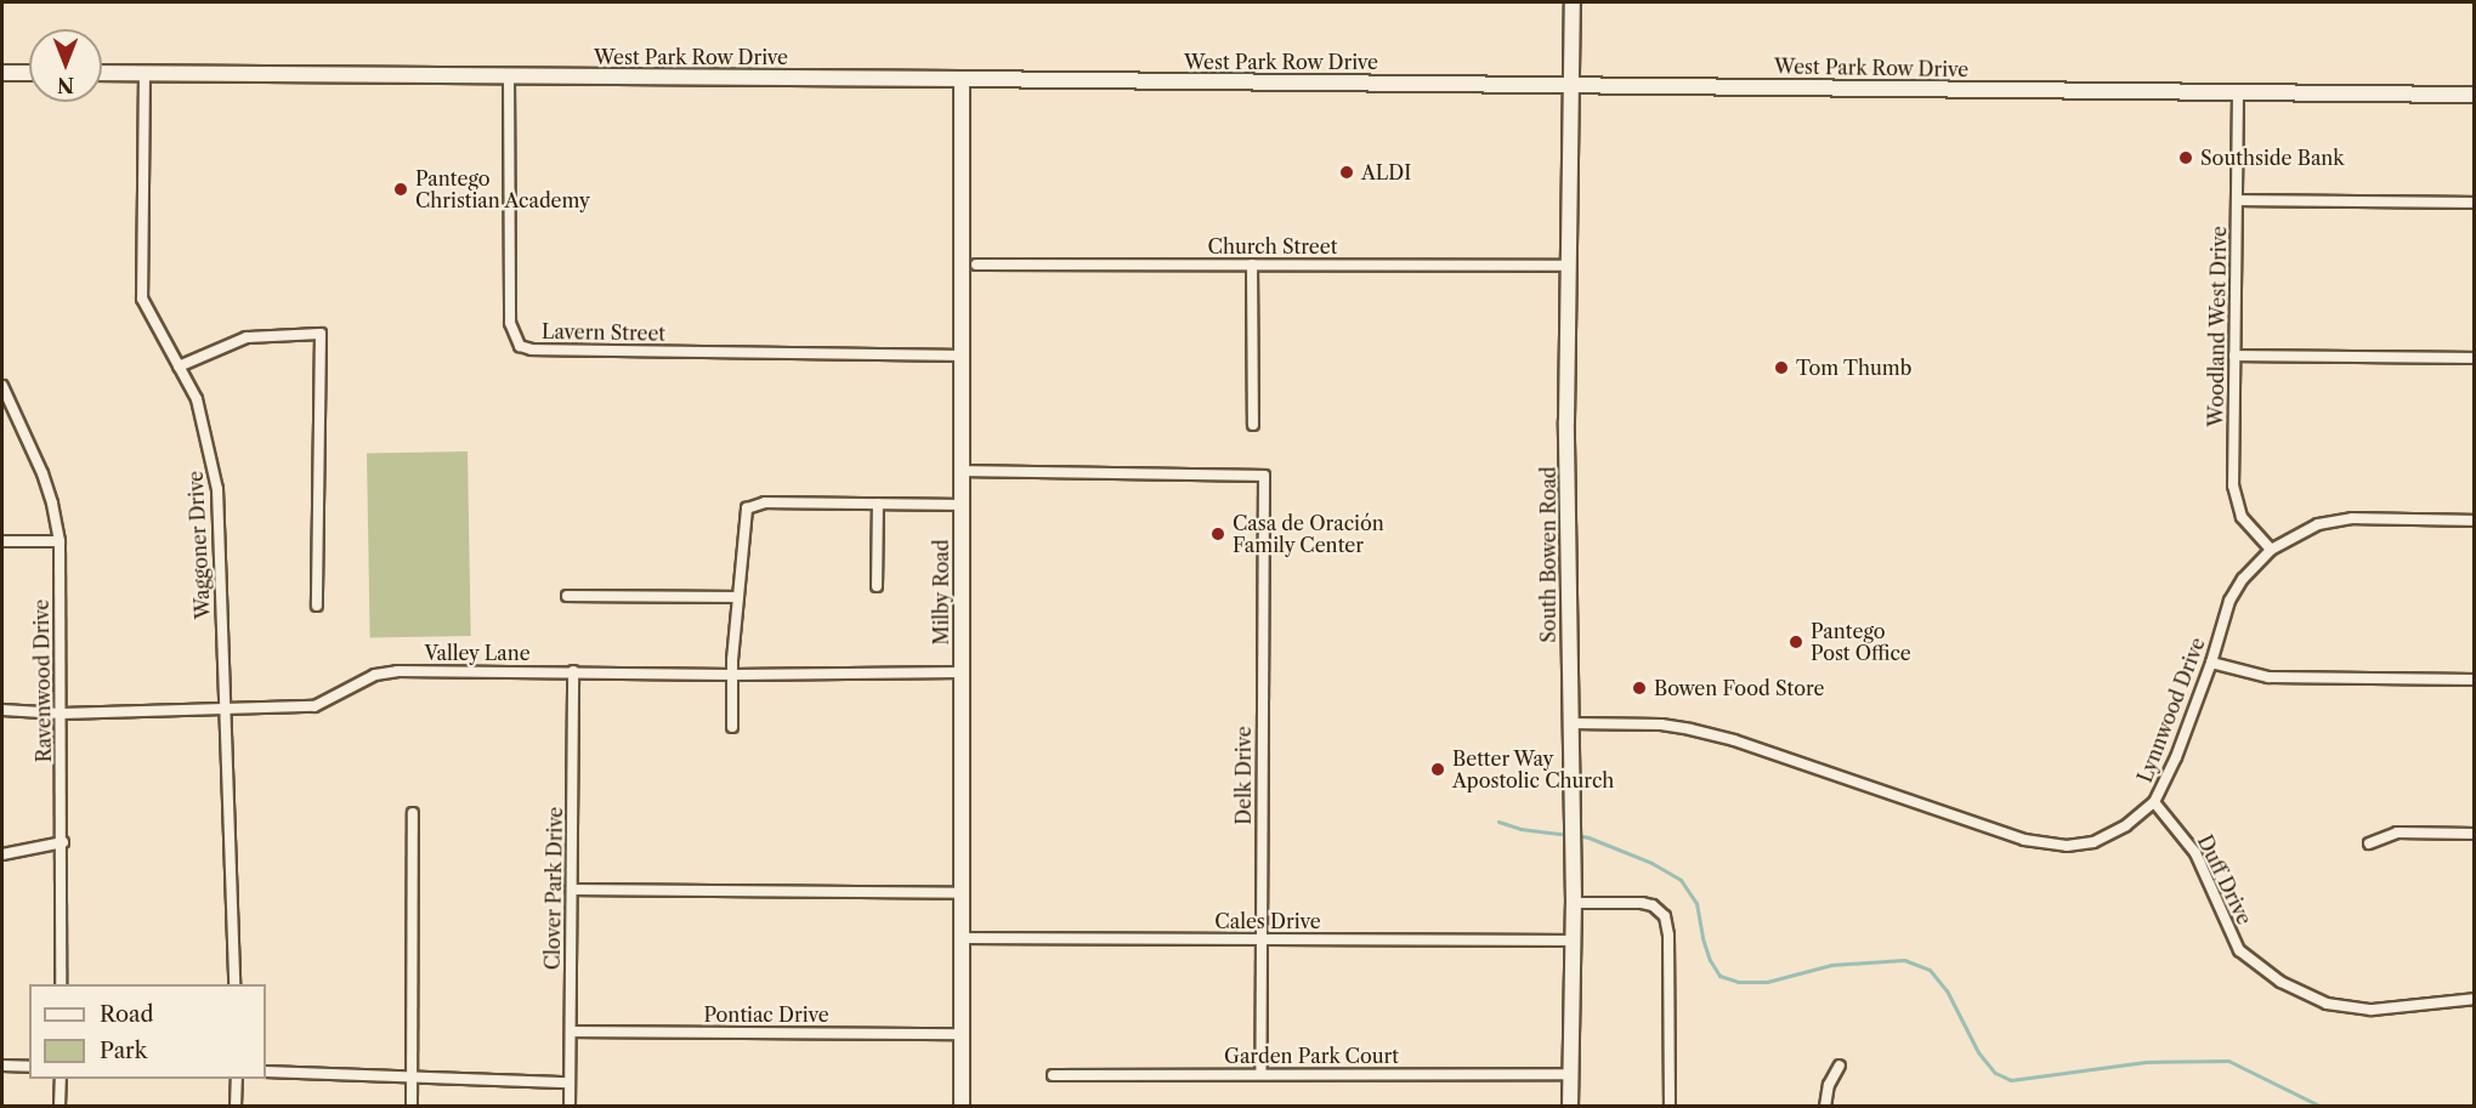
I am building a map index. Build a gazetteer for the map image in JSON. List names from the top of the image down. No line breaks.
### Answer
{"streets":{"main road":["West Park Row Drive","South Bowen Road","Milby Road"],"street":["Church Street","Woodland West Drive","Lavern Street","Waggoner Drive","Valley Lane","Ravenwood Drive","Lynnwood Drive","Delk Drive","Duff Drive","Clover Park Drive","Cales Drive","Pontiac Drive","Garden Park Court"]},"crossings":[["West Park Row Drive","Woodland West Drive"],["West Park Row Drive","Lavern Street"],["West Park Row Drive","Waggoner Drive"],["West Park Row Drive","South Bowen Road"],["West Park Row Drive","Milby Road"],["Church Street","South Bowen Road"],["Woodland West Drive","Lynnwood Drive"],["Lavern Street","Milby Road"],["Waggoner Drive","Valley Lane"],["South Bowen Road","Lynnwood Drive"],["South Bowen Road","Cales Drive"],["South Bowen Road","Garden Park Court"],["Milby Road","Valley Lane"],["Milby Road","Delk Drive"],["Milby Road","Cales Drive"],["Milby Road","Pontiac Drive"],["Valley Lane","Ravenwood Drive"],["Valley Lane","Clover Park Drive"],["Lynnwood Drive","Duff Drive"],["Delk Drive","Cales Drive"],["Delk Drive","Garden Park Court"],["Clover Park Drive","Pontiac Drive"]],"places":["Southside Bank","ALDI","Pantego Christian Academy","Tom Thumb","Casa de Oración Family Center","Pantego Post Office","Bowen Food Store","Better Way Apostolic Church"],"legend":["Road","Park"],"north":"bottom"}
